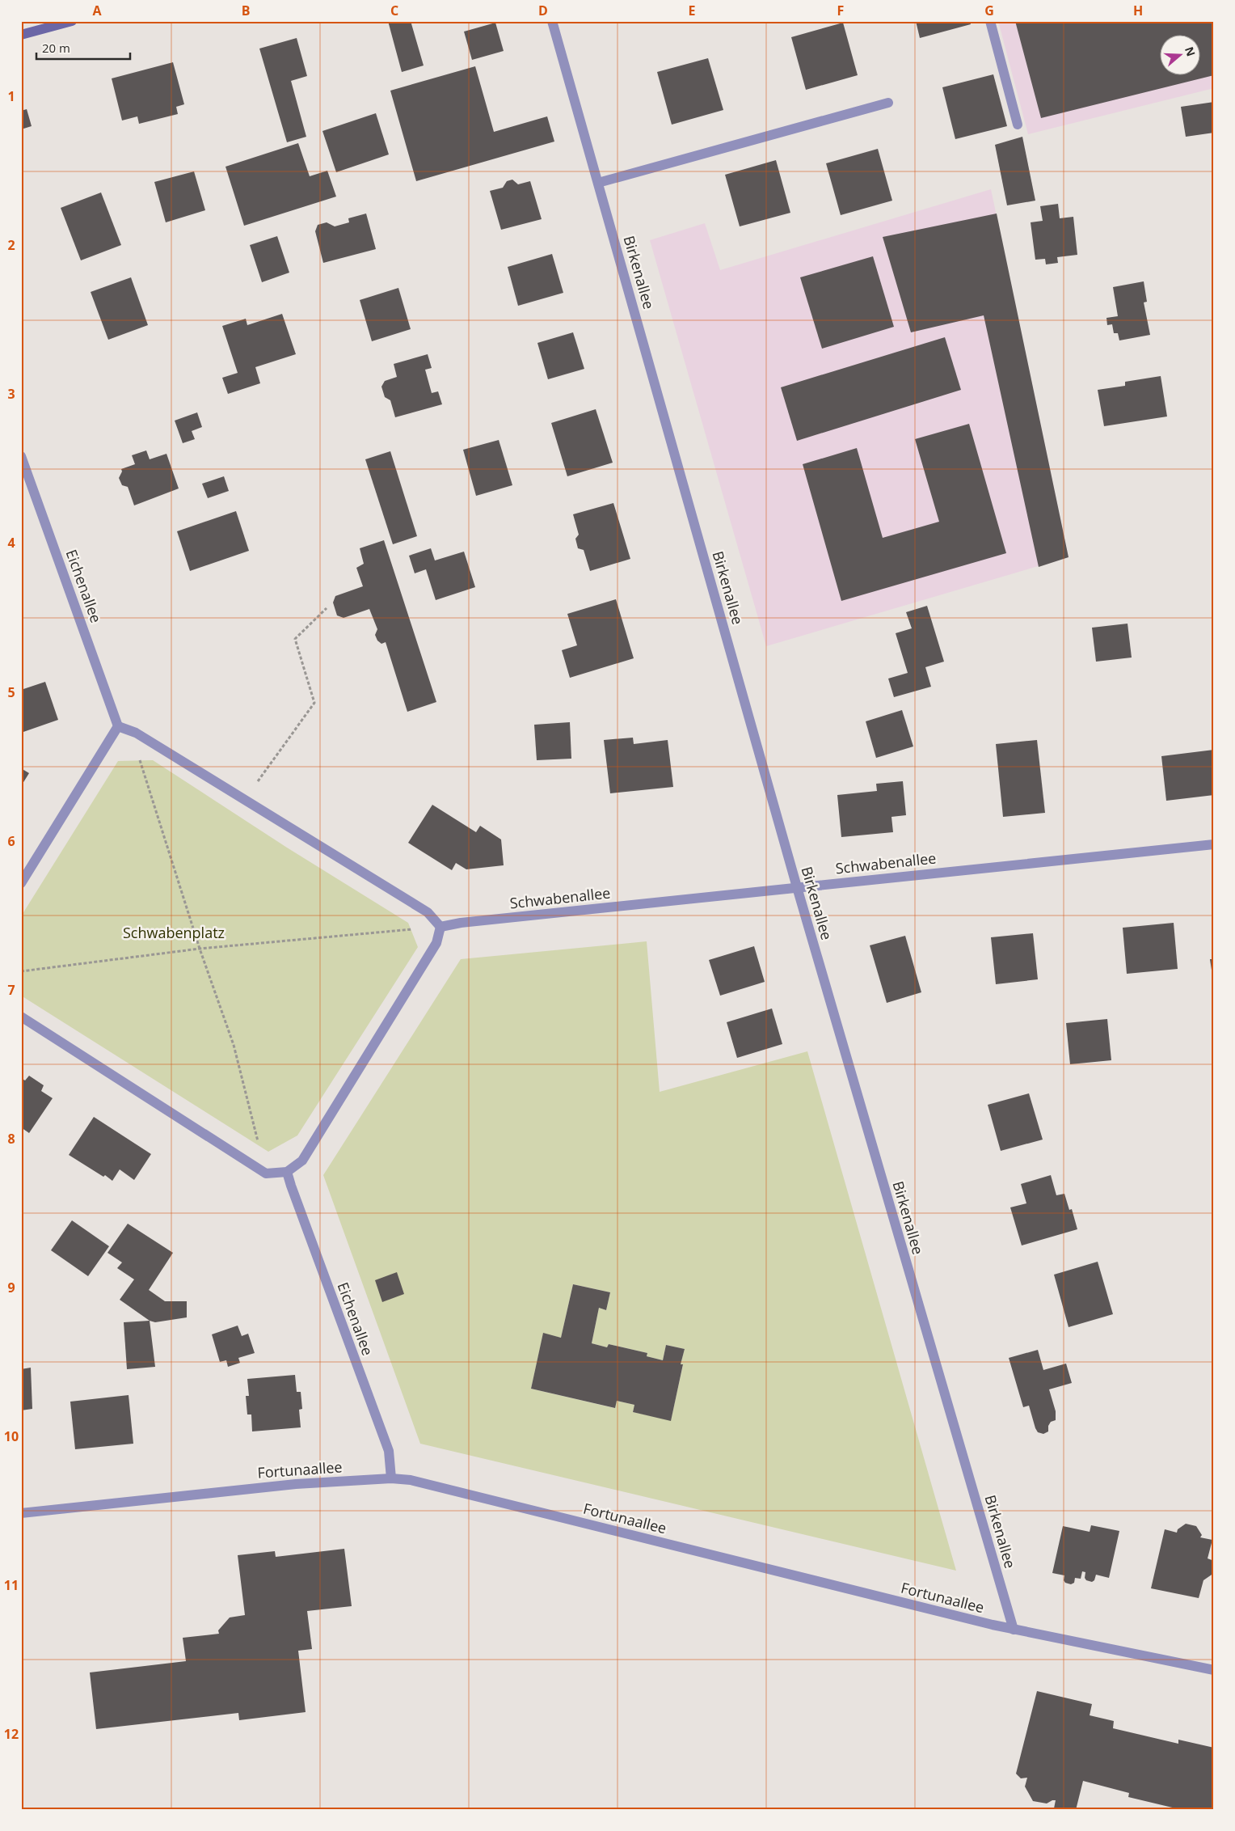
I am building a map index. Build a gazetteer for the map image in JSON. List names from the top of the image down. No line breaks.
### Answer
{"streets":{"street":["Birkenallee","Eichenallee","Schwabenallee","Fortunaallee"]},"crossings":[["Birkenallee","Schwabenallee"],["Birkenallee","Fortunaallee"],["Eichenallee","Fortunaallee"]],"parks":["Schwabenplatz"],"scale_bar":"20 m","north":"right","grid":{"columns":["A","B","C","D","E","F","G","H"],"rows":["1","2","3","4","5","6","7","8","9","10","11","12"]}}
